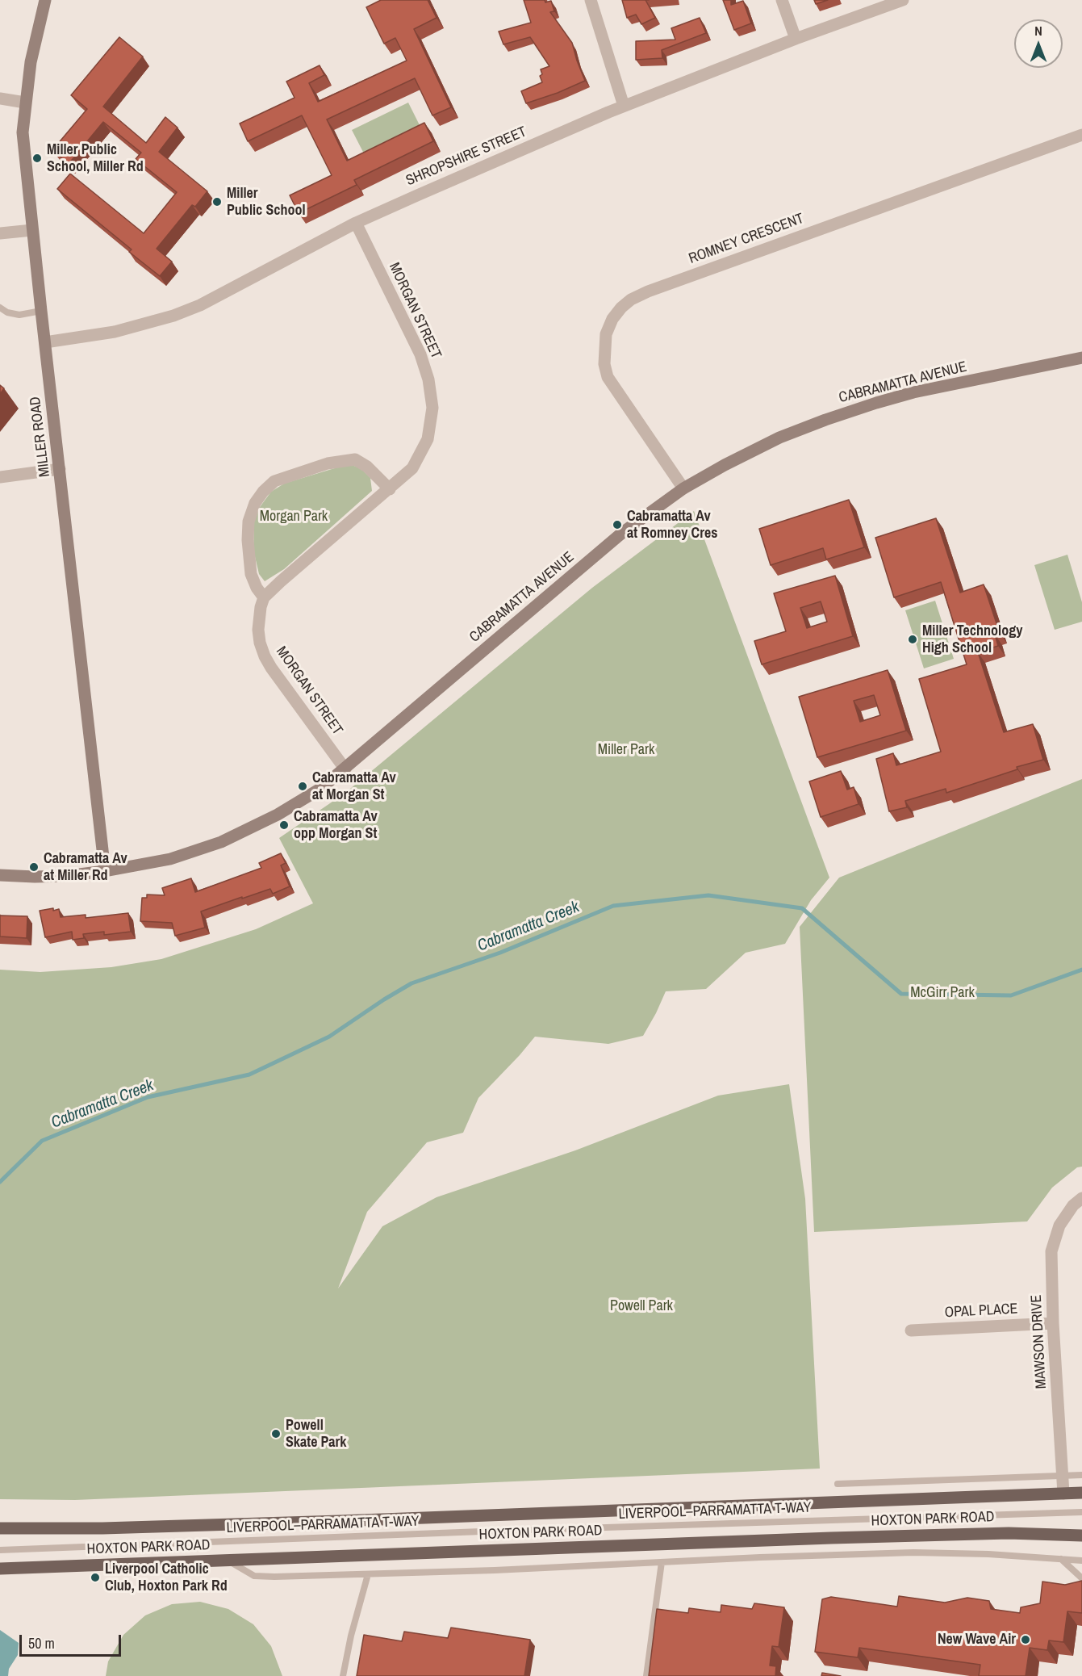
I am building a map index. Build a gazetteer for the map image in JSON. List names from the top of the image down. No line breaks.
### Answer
{"streets":{"main road":["HOXTON PARK ROAD"],"street":["SHROPSHIRE STREET","ROMNEY CRESCENT","MORGAN STREET","CABRAMATTA AVENUE","MILLER ROAD","OPAL PLACE","MAWSON DRIVE"],"lane":["LIVERPOOL–PARRAMATTA T-WAY"]},"crossings":[["SHROPSHIRE STREET","MORGAN STREET"],["SHROPSHIRE STREET","MILLER ROAD"],["ROMNEY CRESCENT","CABRAMATTA AVENUE"],["MORGAN STREET","CABRAMATTA AVENUE"],["CABRAMATTA AVENUE","MILLER ROAD"],["OPAL PLACE","MAWSON DRIVE"],["MAWSON DRIVE","HOXTON PARK ROAD"]],"water":["Cabramatta Creek"],"parks":["Morgan Park","Miller Park","McGirr Park","Powell Park"],"places":["Miller Public School, Miller Rd","Miller Public School","Cabramatta Av at Romney Cres","Miller Technology High School","Cabramatta Av at Morgan St","Cabramatta Av opp Morgan St","Cabramatta Av at Miller Rd","Powell Skate Park","Liverpool Catholic Club, Hoxton Park Rd","New Wave Air"],"scale_bar":"50 m","north":"top"}
